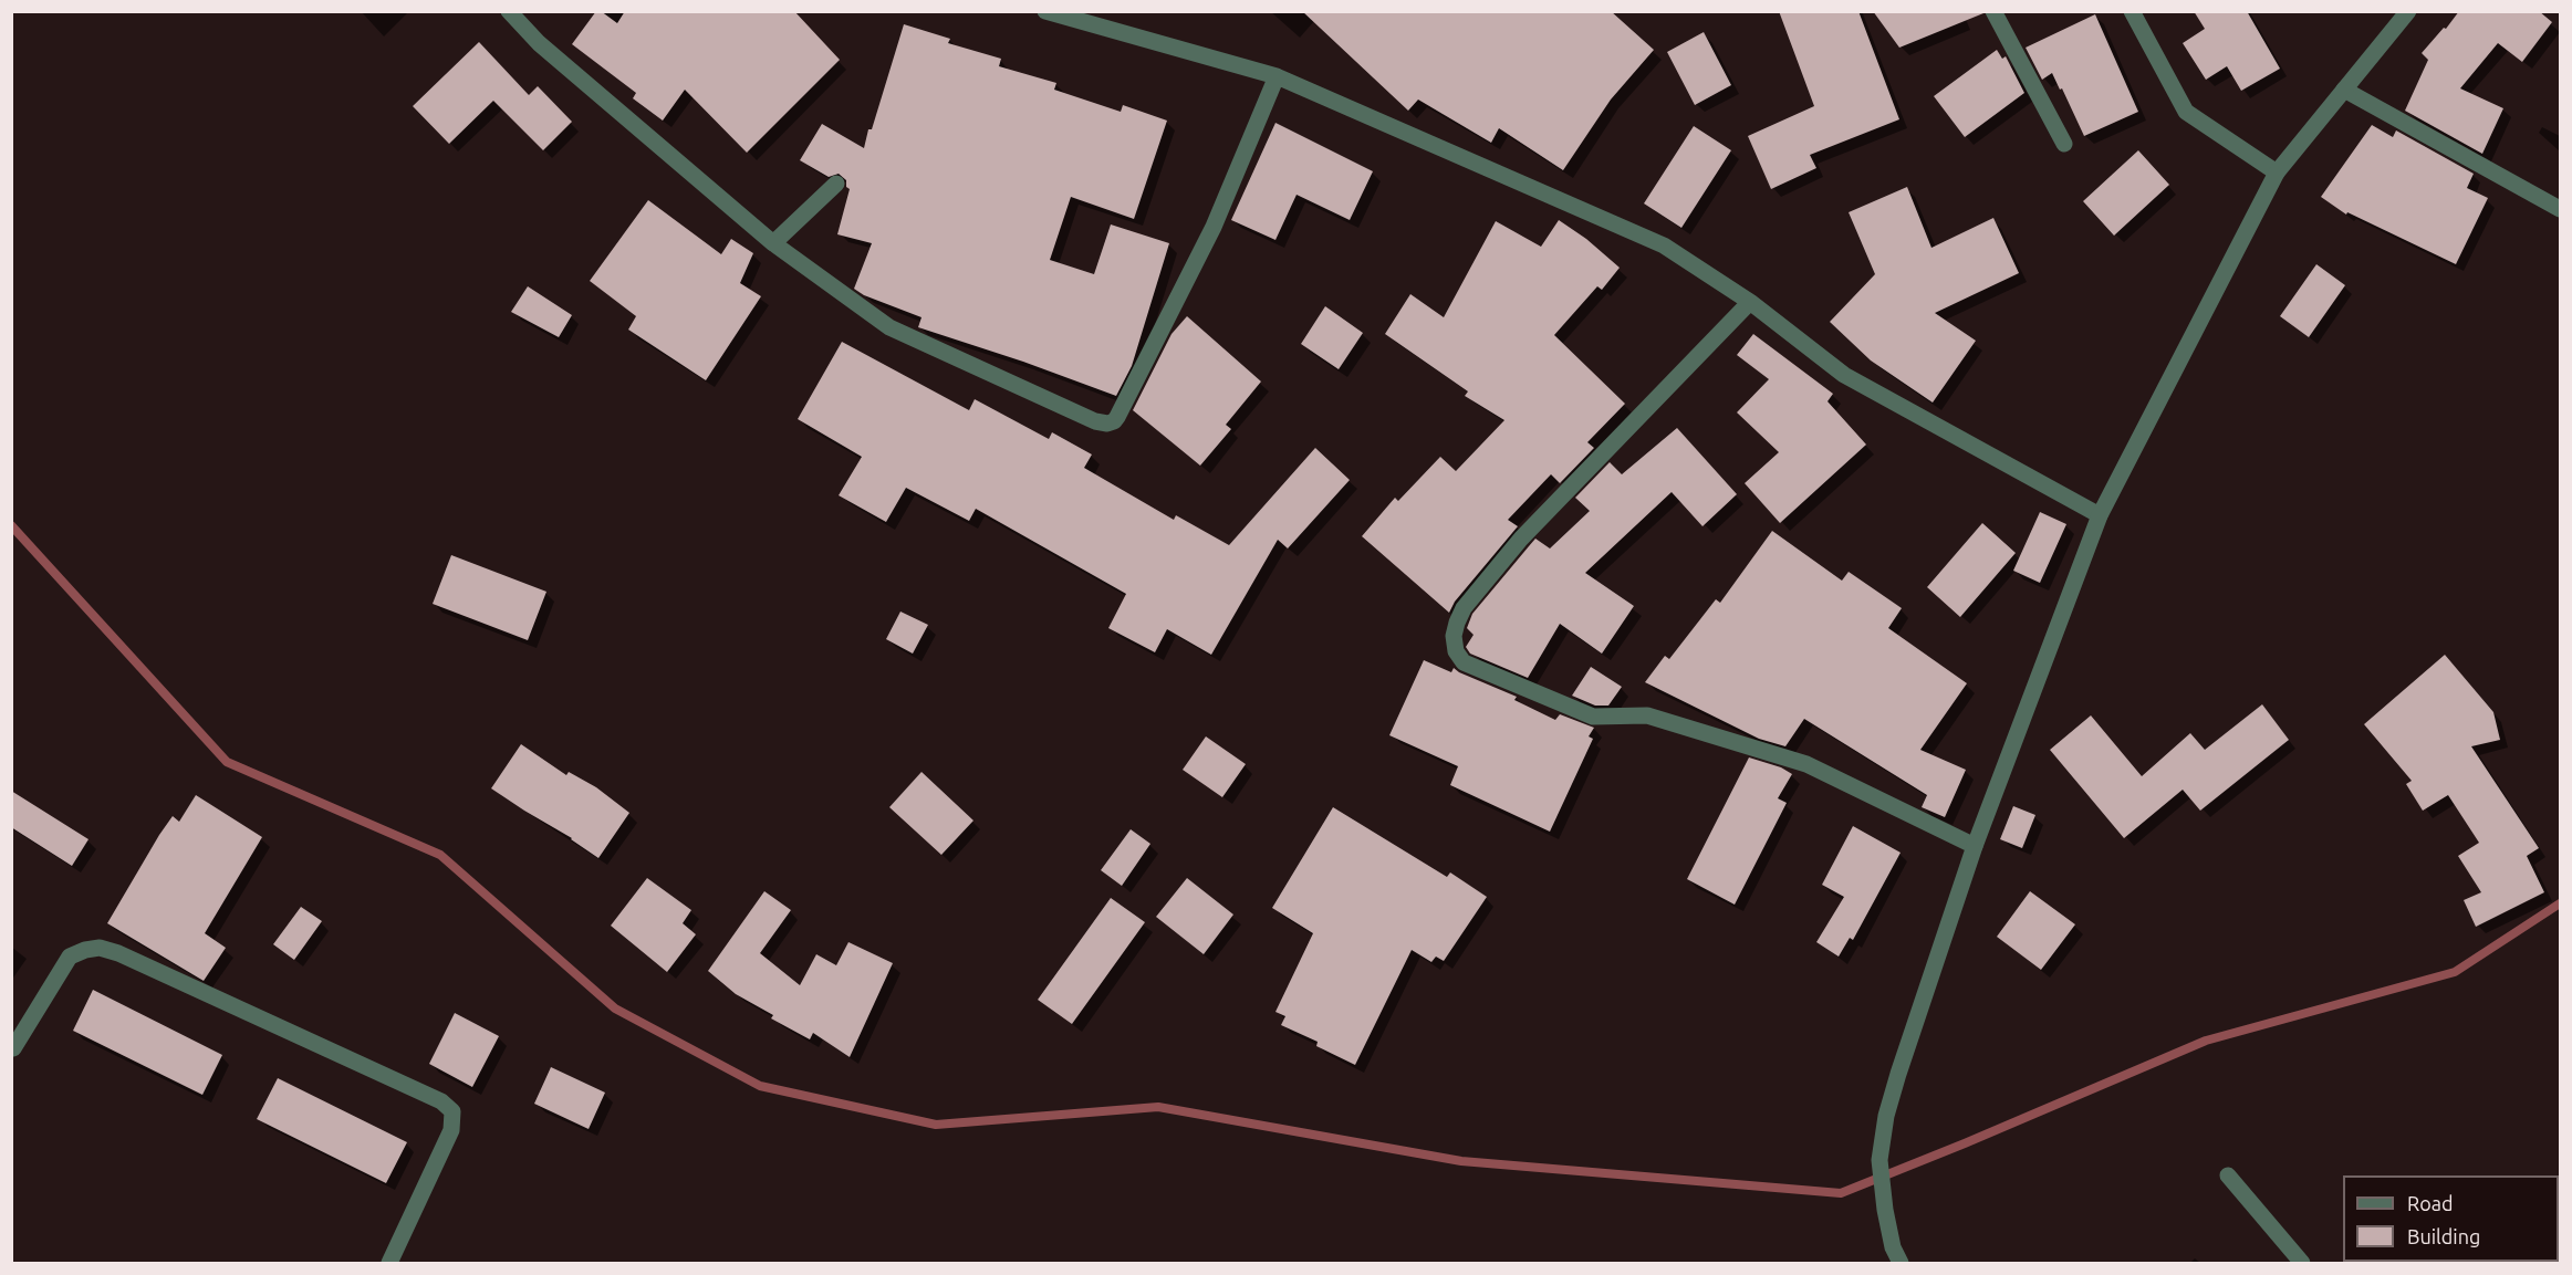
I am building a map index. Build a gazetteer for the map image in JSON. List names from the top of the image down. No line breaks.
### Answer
{"legend":["Road","Building"]}
